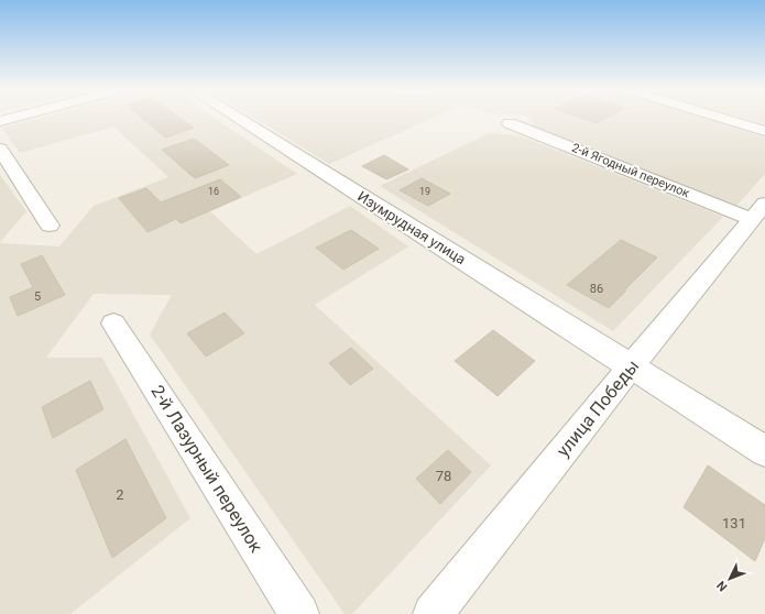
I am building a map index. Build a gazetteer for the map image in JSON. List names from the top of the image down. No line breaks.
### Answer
{"streets":{"street":["2-й Ягодный переулок","Изумрудная улица","улица Победы","2-й Лазурный переулок"]},"crossings":[["2-й Ягодный переулок","улица Победы"],["Изумрудная улица","улица Победы"]],"house_numbers":["16","19","86","5","78","2","131"],"north":"bottom left"}
